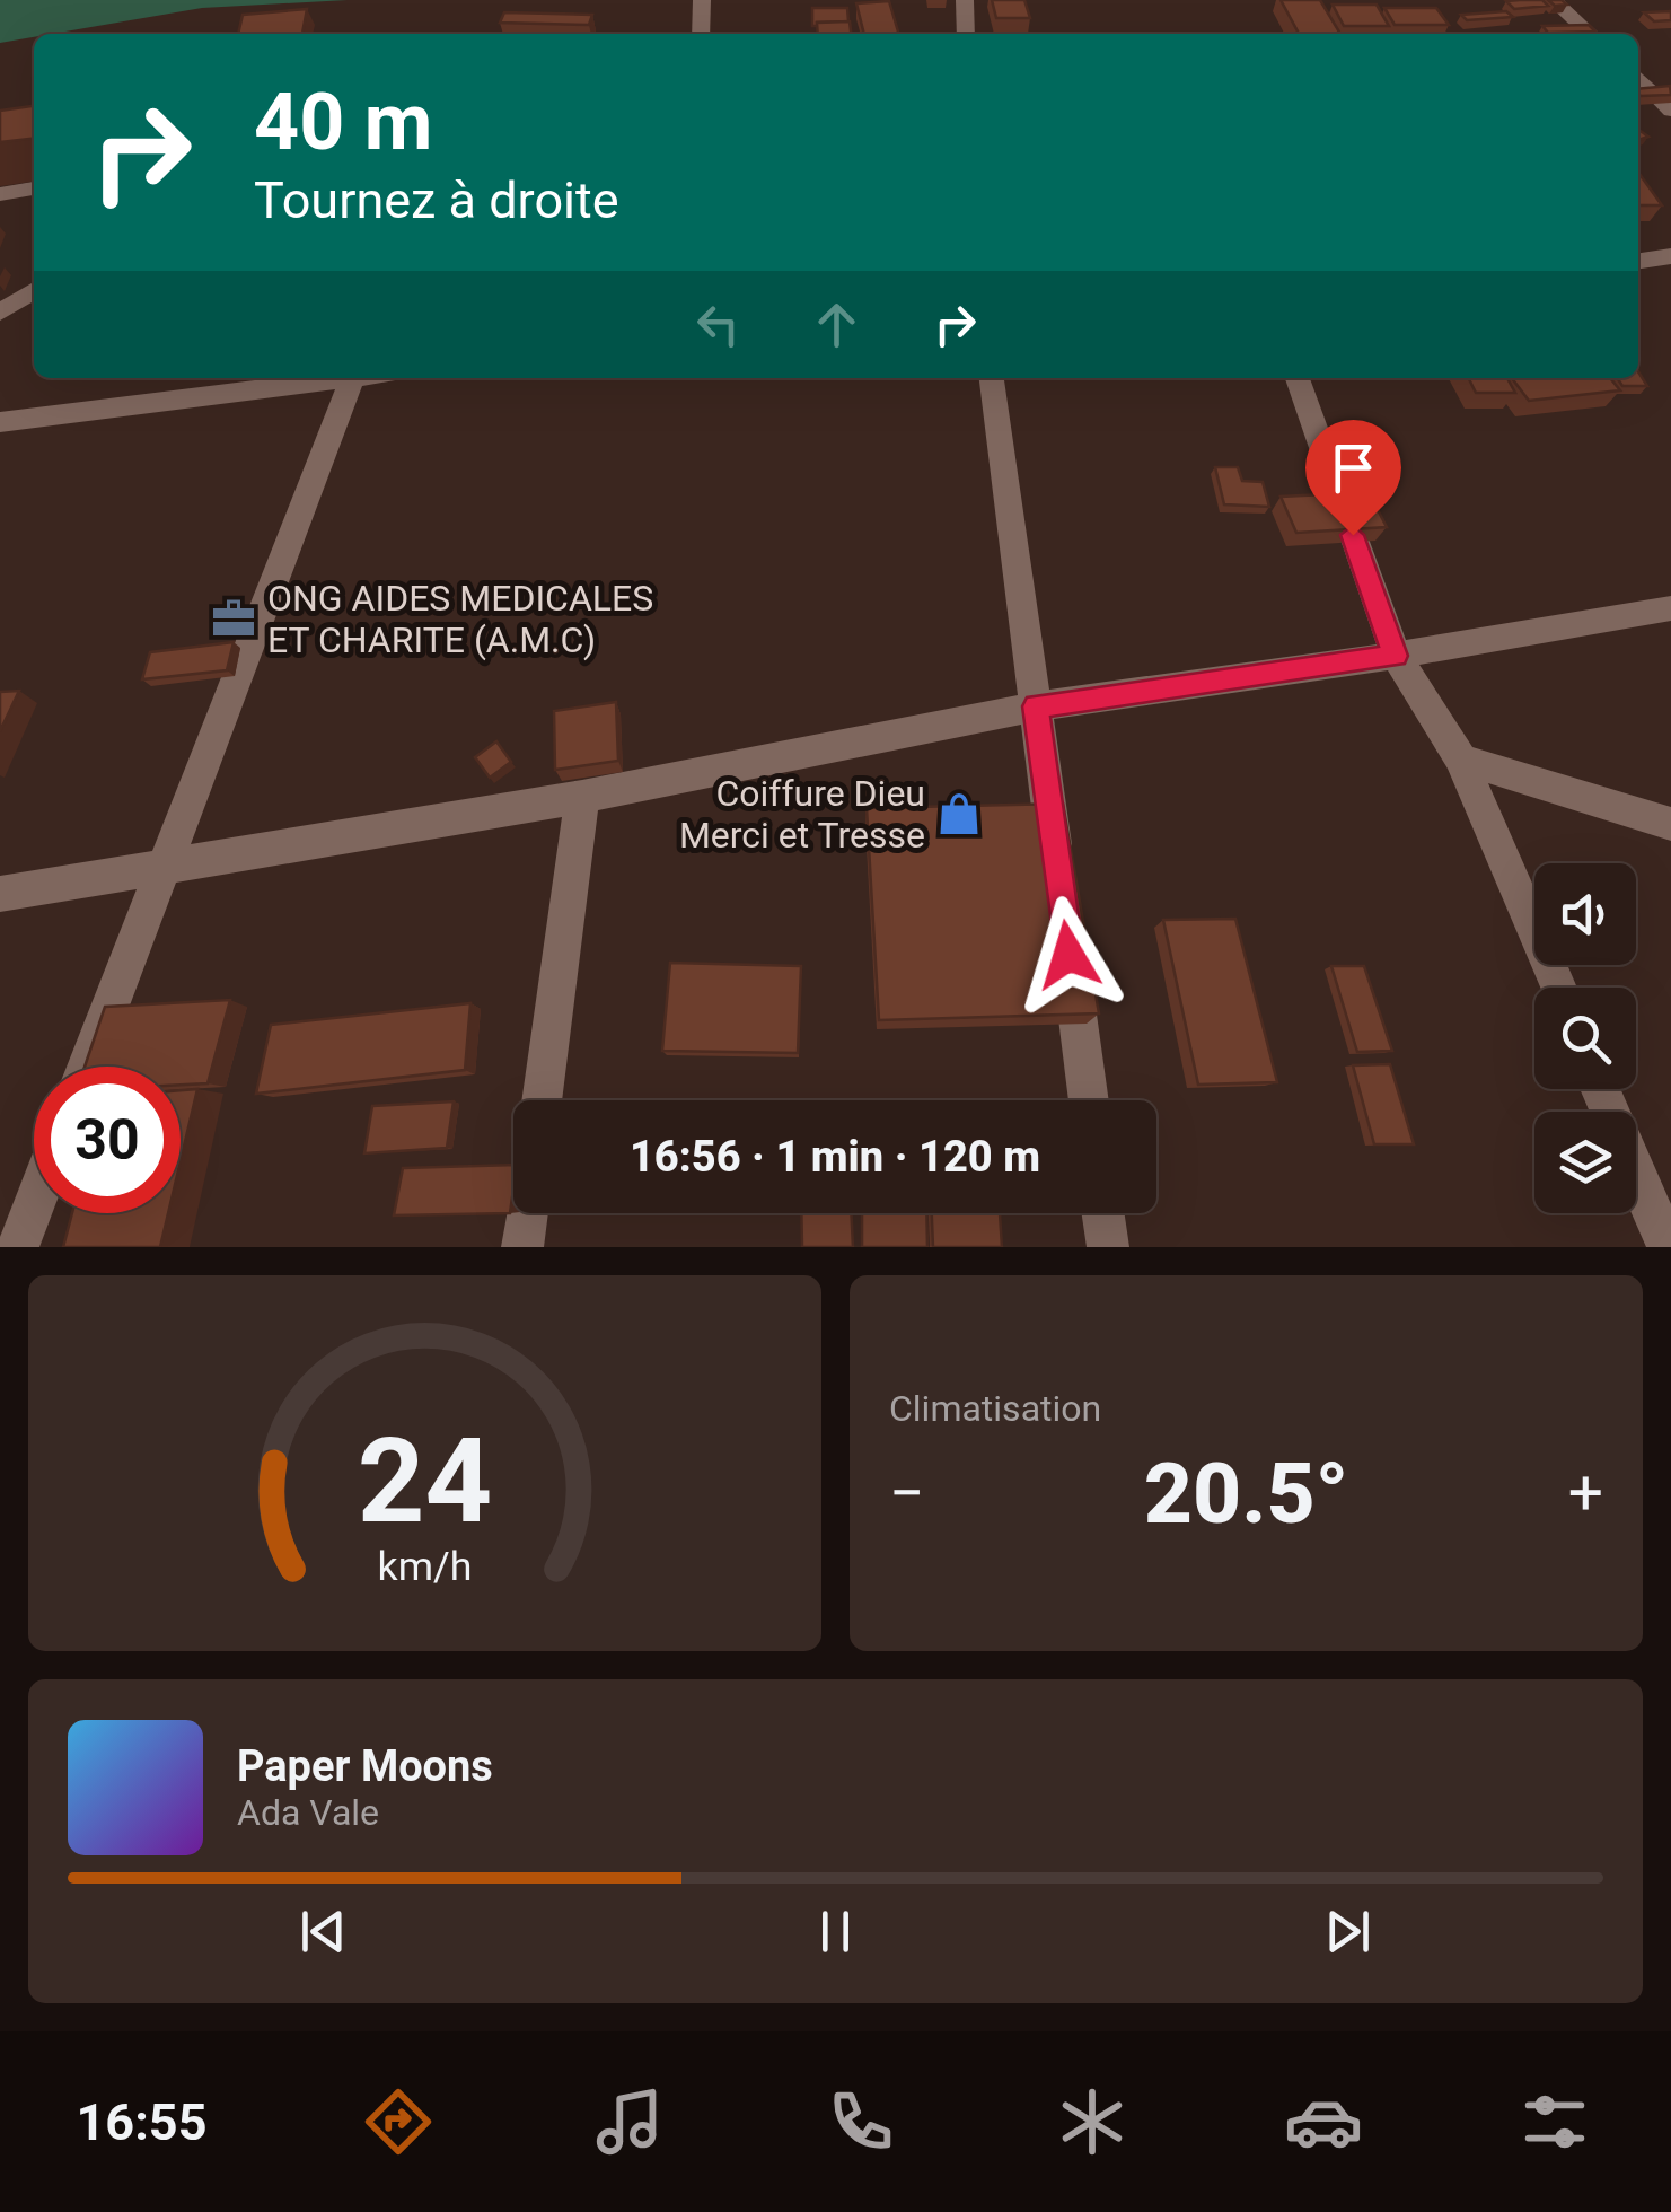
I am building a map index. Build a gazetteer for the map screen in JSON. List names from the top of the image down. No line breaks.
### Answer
{"places":{"office":["ONG AIDES MEDICALES ET CHARITE (A.M.C)"],"shop":["Coiffure Dieu Merci et Tresse"]},"page":{"turn":["40 m","Tournez à droite"],"limit":"30","trip":"16:56 · 1 min · 120 m","tile":"Climatisation","heat":["−","20.5°","+"],"song":["Paper Moons","Ada Vale"],"tabs":"16:55","gauge":["24","km/h"]}}
